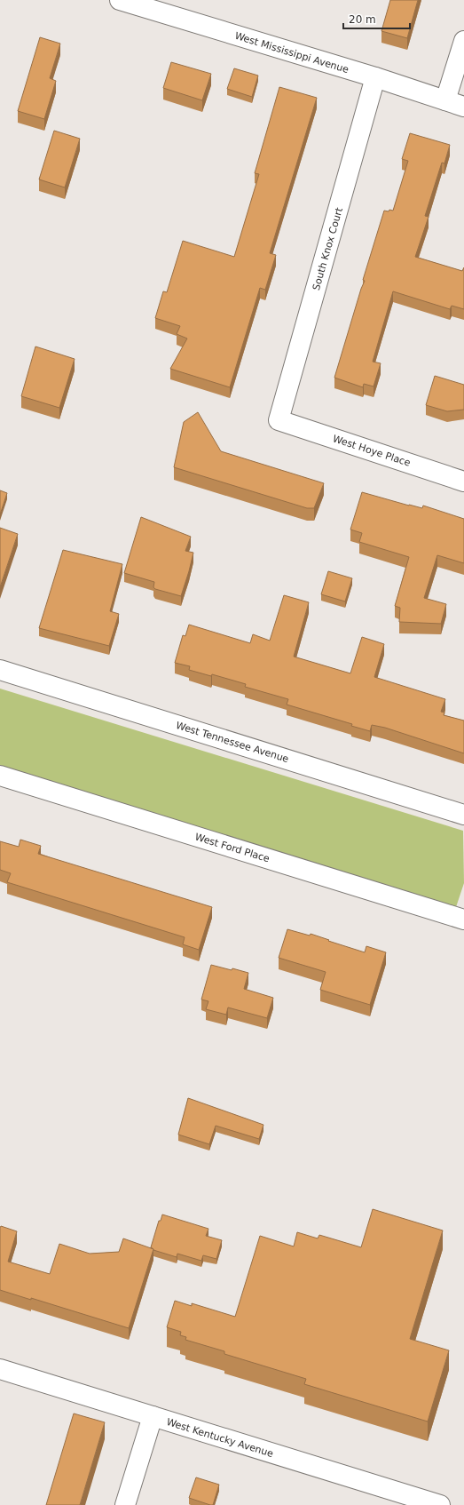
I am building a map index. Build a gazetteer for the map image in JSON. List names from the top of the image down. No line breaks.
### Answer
{"streets":{"street":["West Mississippi Avenue","South Knox Court","West Hoye Place","West Tennessee Avenue","West Ford Place","West Kentucky Avenue"]},"crossings":[["West Mississippi Avenue","South Knox Court"],["South Knox Court","West Hoye Place"]],"scale_bar":"20 m"}
